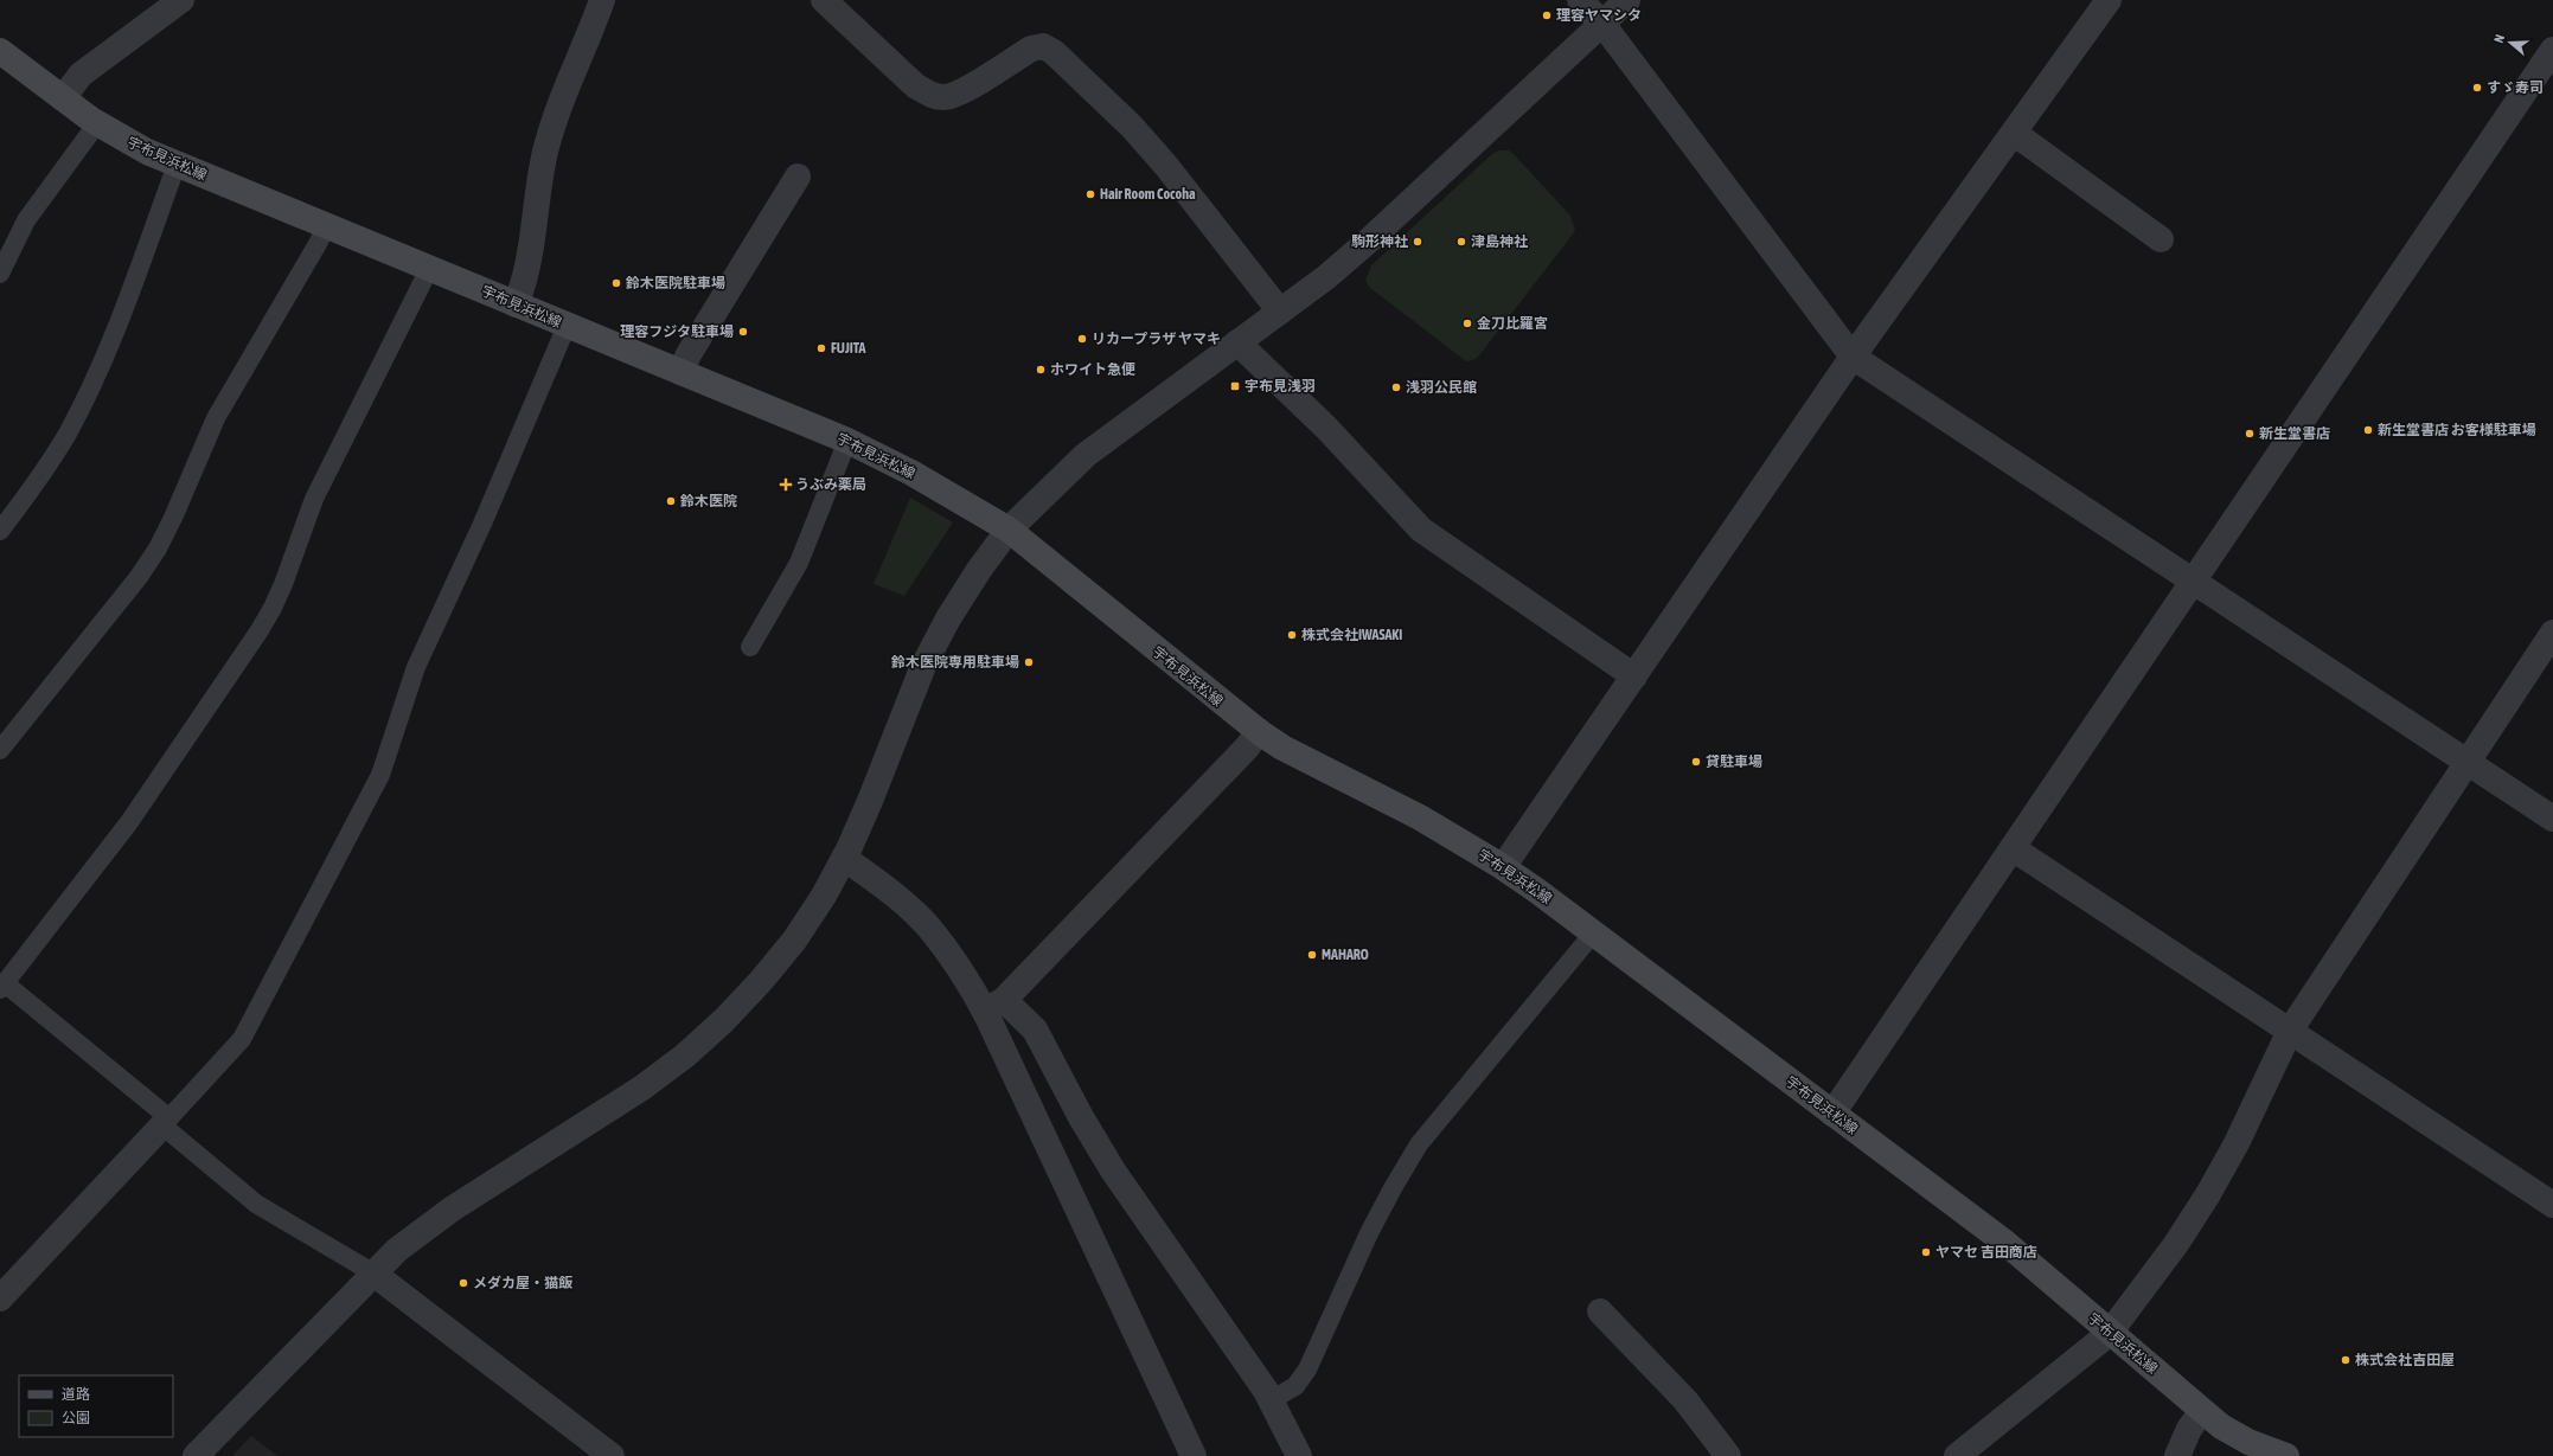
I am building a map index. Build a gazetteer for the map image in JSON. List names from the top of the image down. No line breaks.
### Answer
{"streets":{"main road":["宇布見浜松線"]},"places":{"other":["理容ヤマシタ","すゞ寿司","Hair Room Cocoha","駒形神社","津島神社","鈴木医院駐車場","金刀比羅宮","理容フジタ駐車場","リカープラザ ヤマキ","FUJITA","ホワイト急便","浅羽公民館","新生堂書店 お客様駐車場","新生堂書店","鈴木医院","株式会社IWASAKI","鈴木医院専用駐車場","貸駐車場","MAHARO","ヤマセ 吉田商店","メダカ屋・猫飯","株式会社吉田屋"],"transit":["宇布見浅羽"],"health":["うぶみ薬局"]},"legend":["道路","公園"],"north":"left"}
